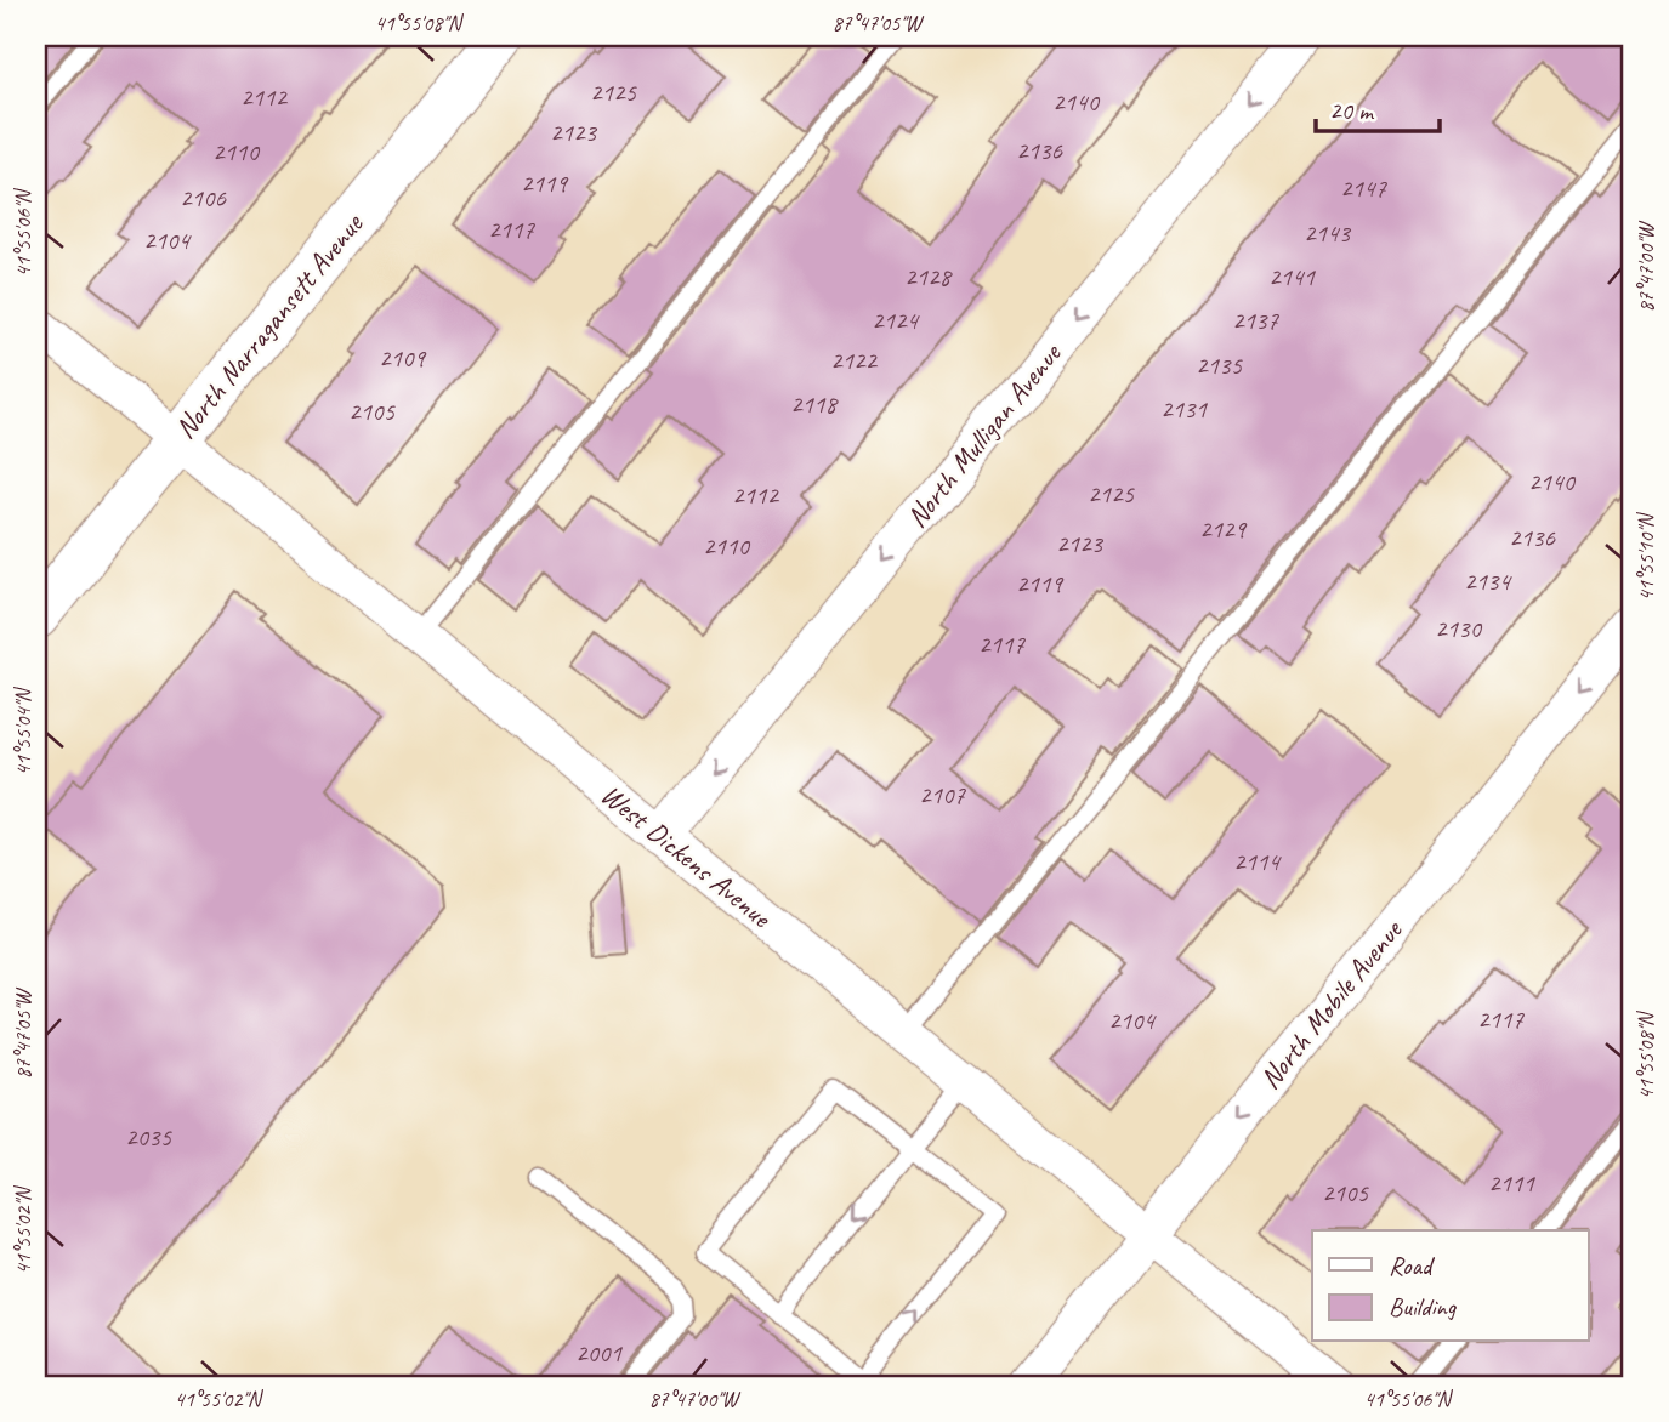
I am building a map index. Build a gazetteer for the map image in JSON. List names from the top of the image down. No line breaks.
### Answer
{"streets":{"street":["North Narragansett Avenue","North Mulligan Avenue","West Dickens Avenue","North Mobile Avenue"]},"crossings":[["North Narragansett Avenue","West Dickens Avenue"],["North Mulligan Avenue","West Dickens Avenue"],["West Dickens Avenue","North Mobile Avenue"]],"one_way":["North Mulligan Avenue","North Mobile Avenue"],"house_numbers":["2125","2112","2140","2123","2136","2110","2119","2147","2106","2117","2143","2104","2128","2141","2124","2137","2109","2122","2135","2118","2131","2105","2140","2125","2112","2129","2136","2123","2110","2134","2119","2130","2117","2107","2114","2117","2104","2035","2111","2105","2001"],"legend":["Road","Building"],"scale_bar":"20 m","coordinates":["41°55'08\"N","87°47'05\"W","41°55'06\"N","87°47'00\"W","41°55'10\"N","41°55'04\"N","41°55'02\"N"]}
